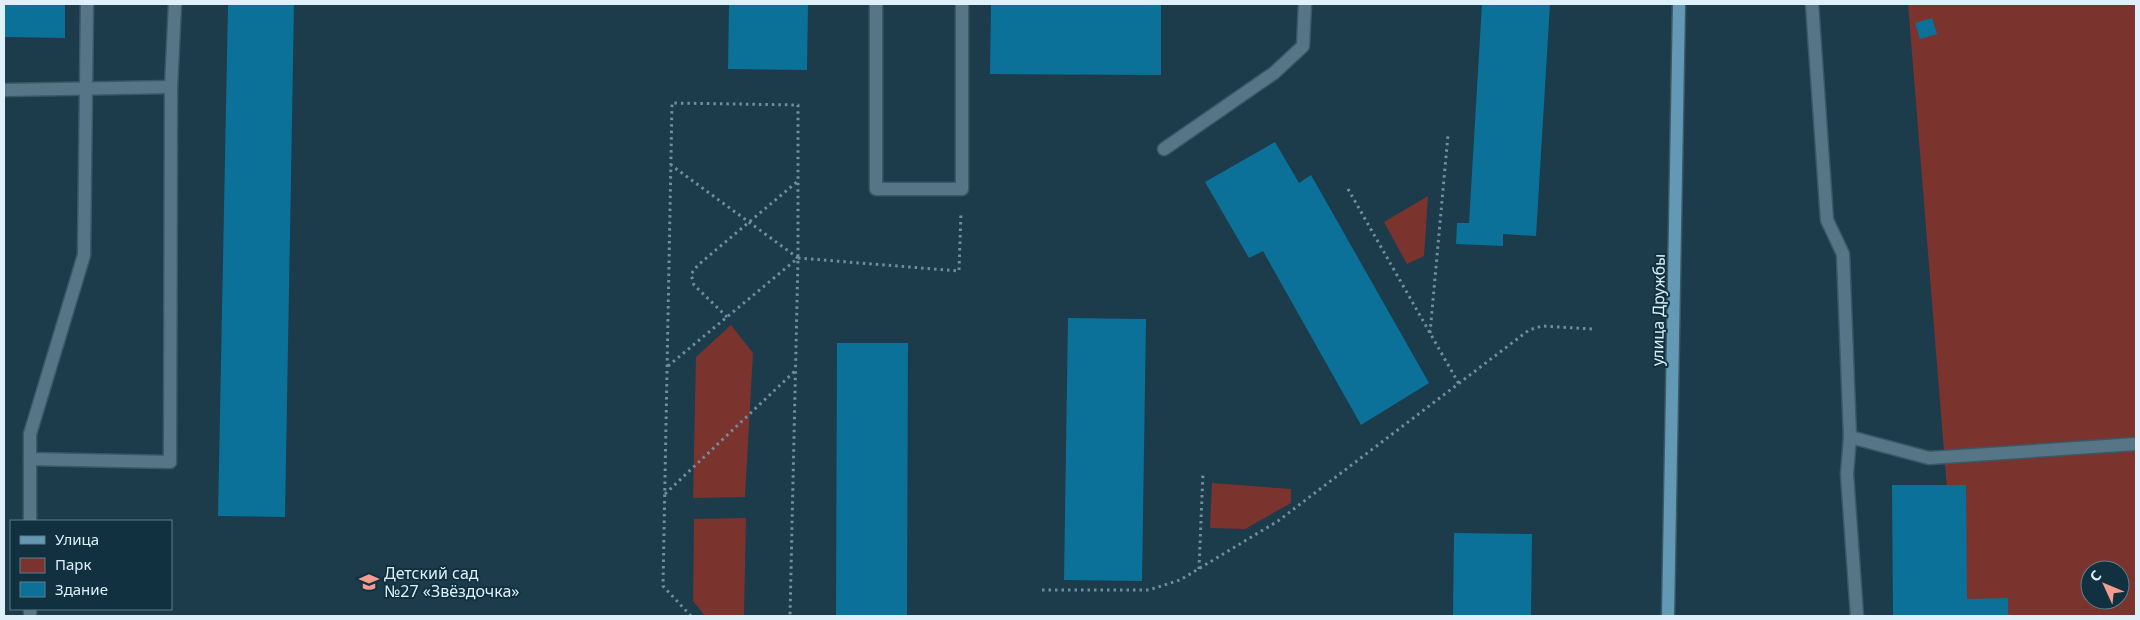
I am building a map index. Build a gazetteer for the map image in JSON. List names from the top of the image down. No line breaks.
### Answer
{"streets":{"street":["улица Дружбы"]},"places":{"school or university":["Детский сад №27 «Звёздочка»"]},"legend":["Улица","Парк","Здание"],"north":"top left"}
